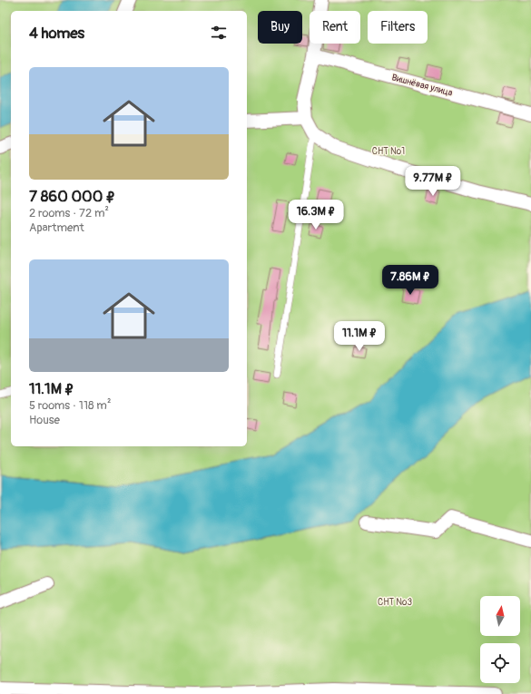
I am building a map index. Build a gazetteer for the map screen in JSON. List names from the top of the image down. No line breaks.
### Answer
{"streets":{"street":["Вишнёвая улица"]},"parks":["СНТ №1","СНТ №3"],"north":"top","page":{"chip":["Buy","Rent","Filters"],"heading":"4 homes","list":[{"name":"7 860 000 ₽","note":"2 rooms · 72 m² · Apartment"},{"name":"11.1M ₽","note":"5 rooms · 118 m² · House"}],"price":["9.77M ₽","16.3M ₽","7.86M ₽","11.1M ₽"]}}
